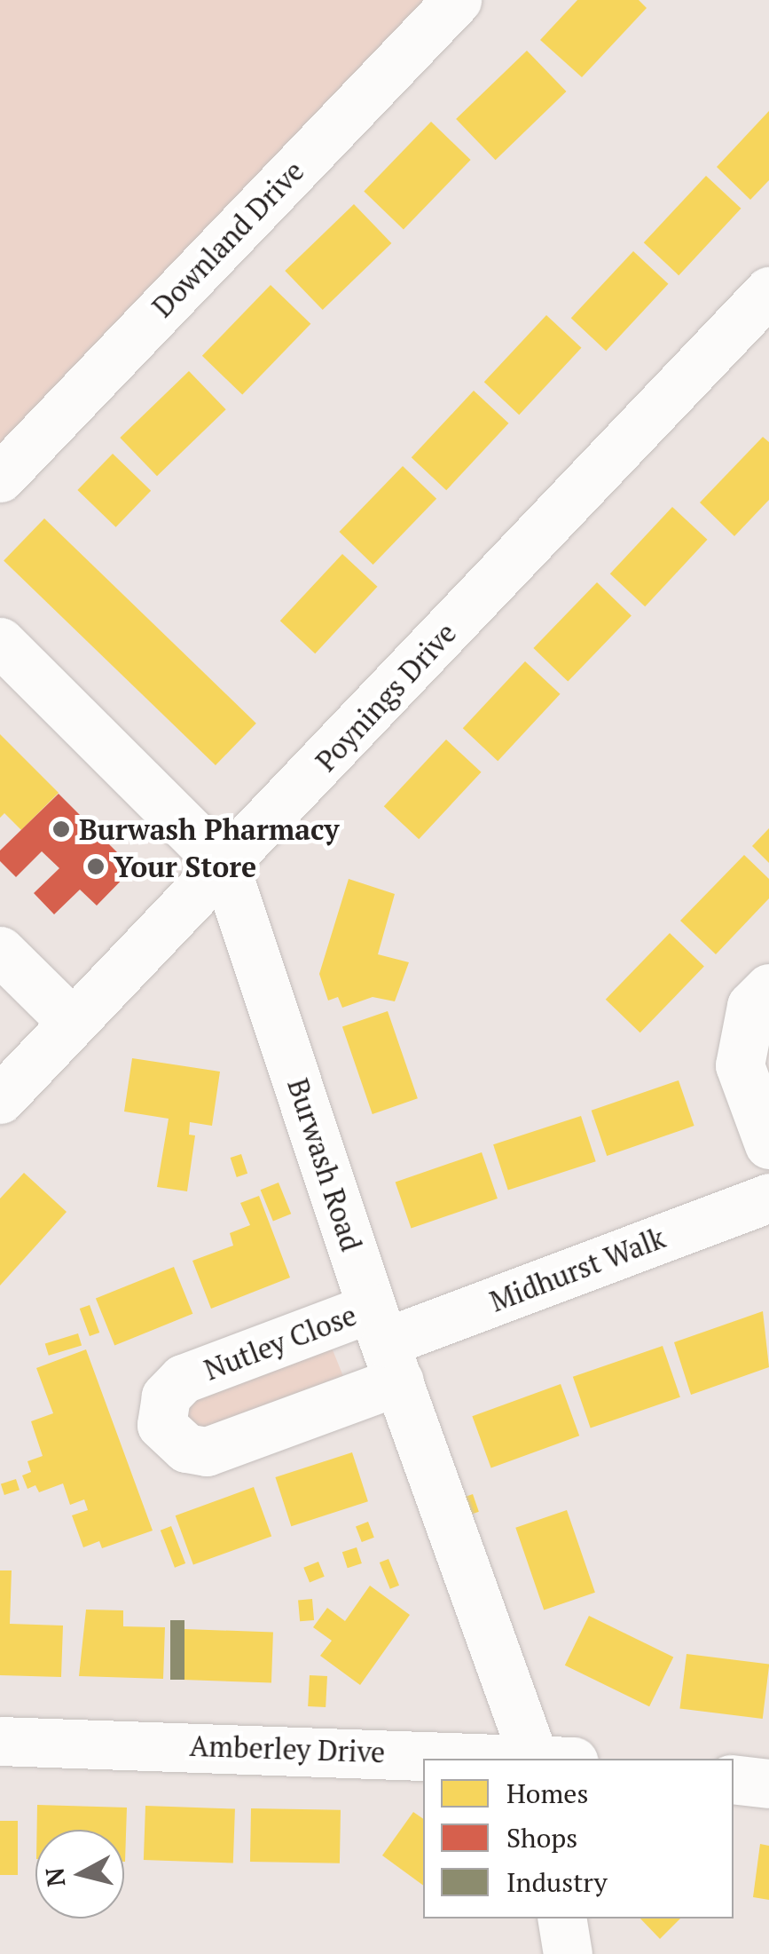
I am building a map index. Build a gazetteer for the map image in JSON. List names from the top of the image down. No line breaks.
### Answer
{"streets":{"street":["Downland Drive","Poynings Drive","Burwash Road","Midhurst Walk","Amberley Drive"]},"crossings":[["Poynings Drive","Burwash Road"],["Burwash Road","Midhurst Walk"]],"places":["Burwash Pharmacy","Your Store"],"legend":["Homes","Shops","Industry"],"north":"left"}
